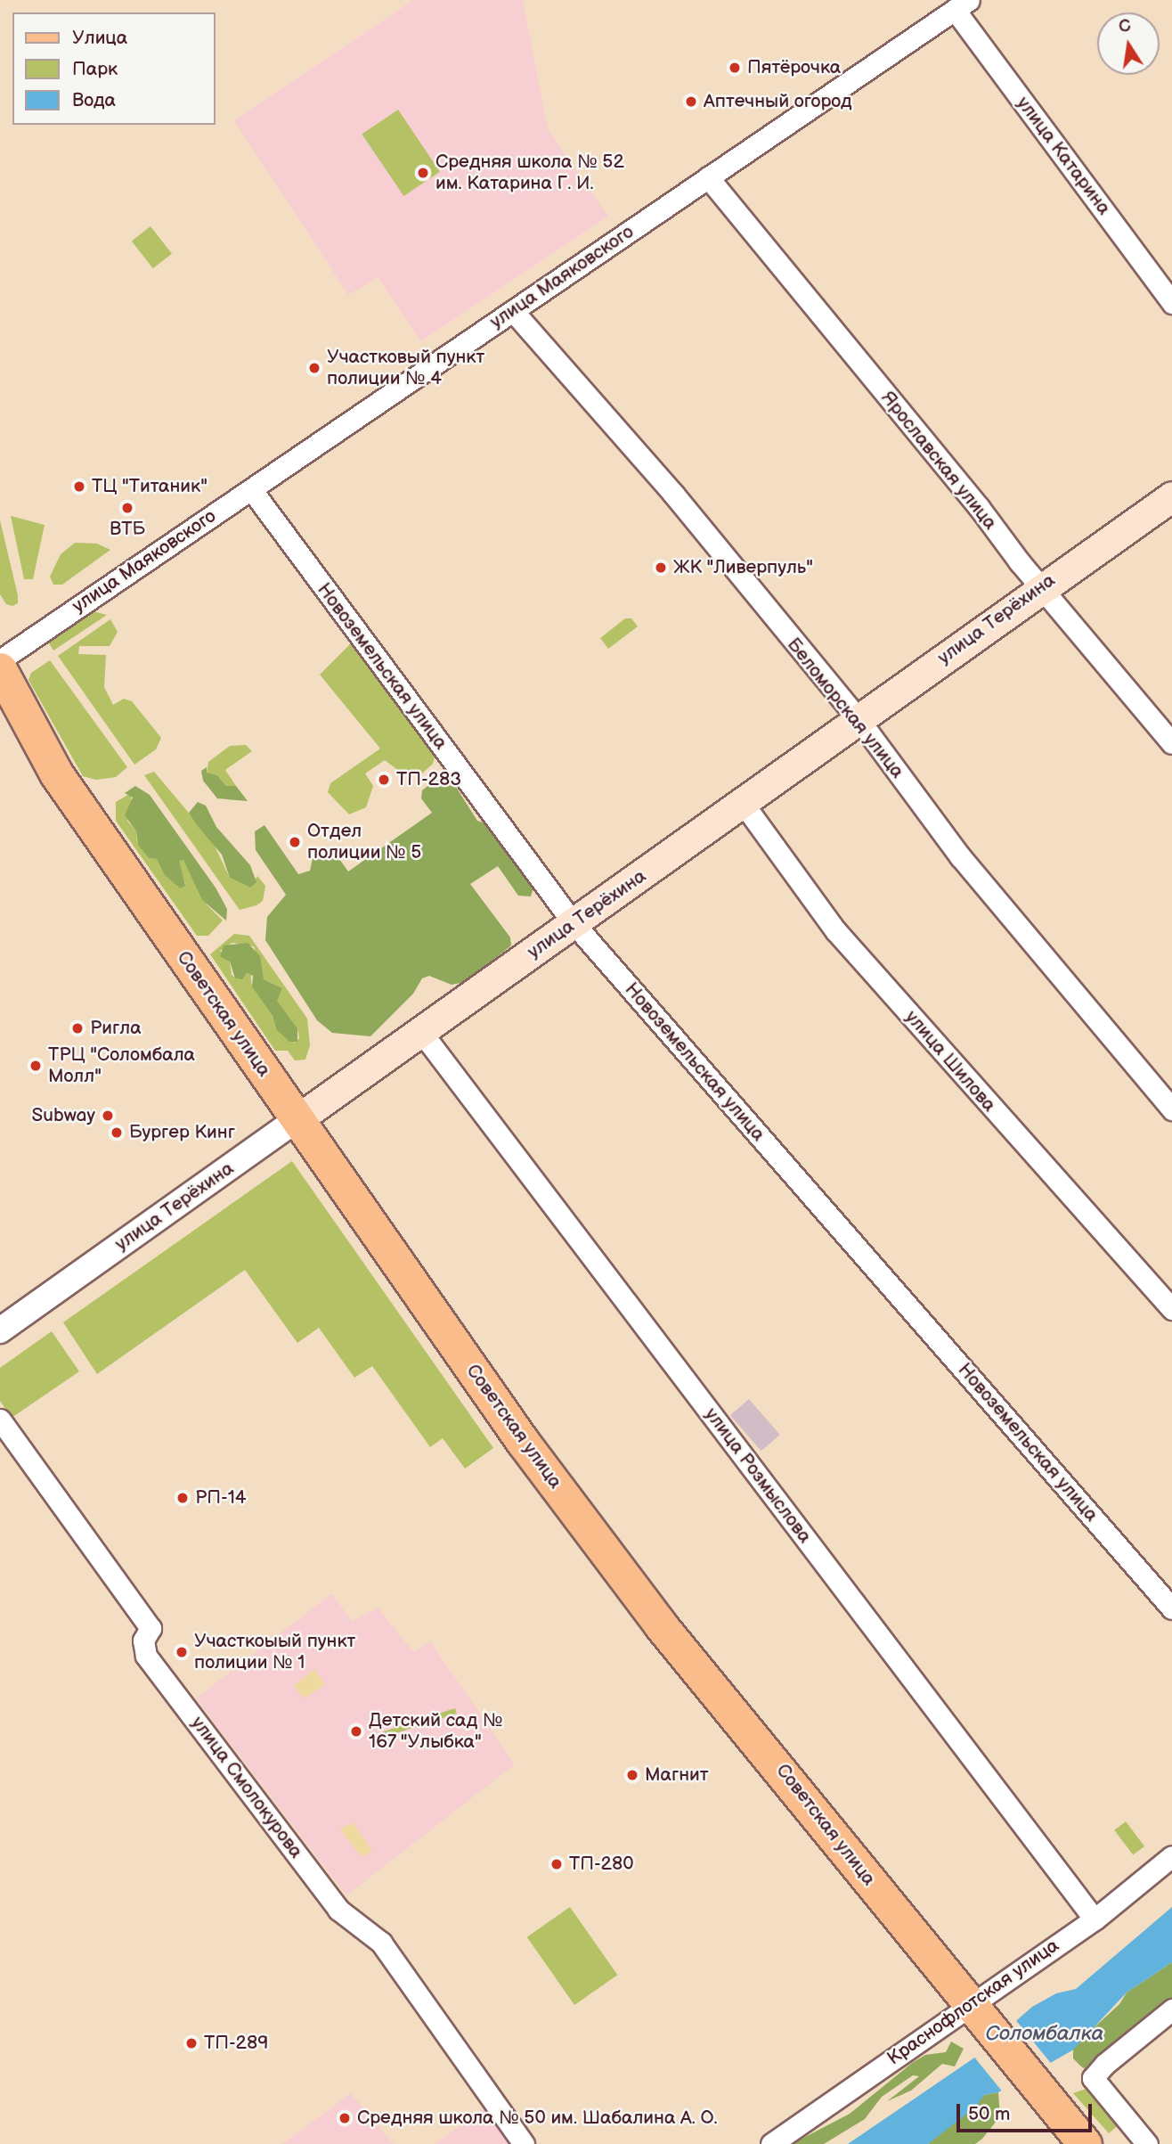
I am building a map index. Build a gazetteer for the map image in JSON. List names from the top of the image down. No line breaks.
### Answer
{"streets":{"main road":["улица Терёхина","Советская улица"],"street":["улица Катарина","улица Маяковского","Ярославская улица","Новоземельская улица","Беломорская улица","улица Шилова","улица Розмыслова","улица Смолокурова","Краснофлотская улица"]},"crossings":[["улица Катарина","улица Маяковского"],["улица Маяковского","Ярославская улица"],["улица Маяковского","Новоземельская улица"],["улица Маяковского","Беломорская улица"],["Ярославская улица","улица Терёхина"],["улица Терёхина","Новоземельская улица"],["улица Терёхина","Беломорская улица"],["улица Терёхина","Советская улица"],["улица Терёхина","улица Шилова"],["улица Терёхина","улица Розмыслова"],["Советская улица","Краснофлотская улица"],["улица Розмыслова","Краснофлотская улица"]],"water":["Соломбалка"],"places":["Пятёрочка","Аптечный огород","Средняя школа № 52 им. Катарина Г. И.","Участковый пункт полиции № 4","ТЦ \"Титаник\"","ВТБ","ЖК \"Ливерпуль\"","ТП-283","Отдел полиции № 5","Ригла","ТРЦ \"Соломбала Молл\"","Subway","Бургер Кинг","РП-14","Участкоыый пункт полиции № 1","Детский сад № 167 \"Улыбка\"","Магнит","ТП-280","ТП-289","Средняя школа № 50 им. Шабалина А. О."],"legend":["Улица","Парк","Вода"],"scale_bar":"50 m","north":"top"}
